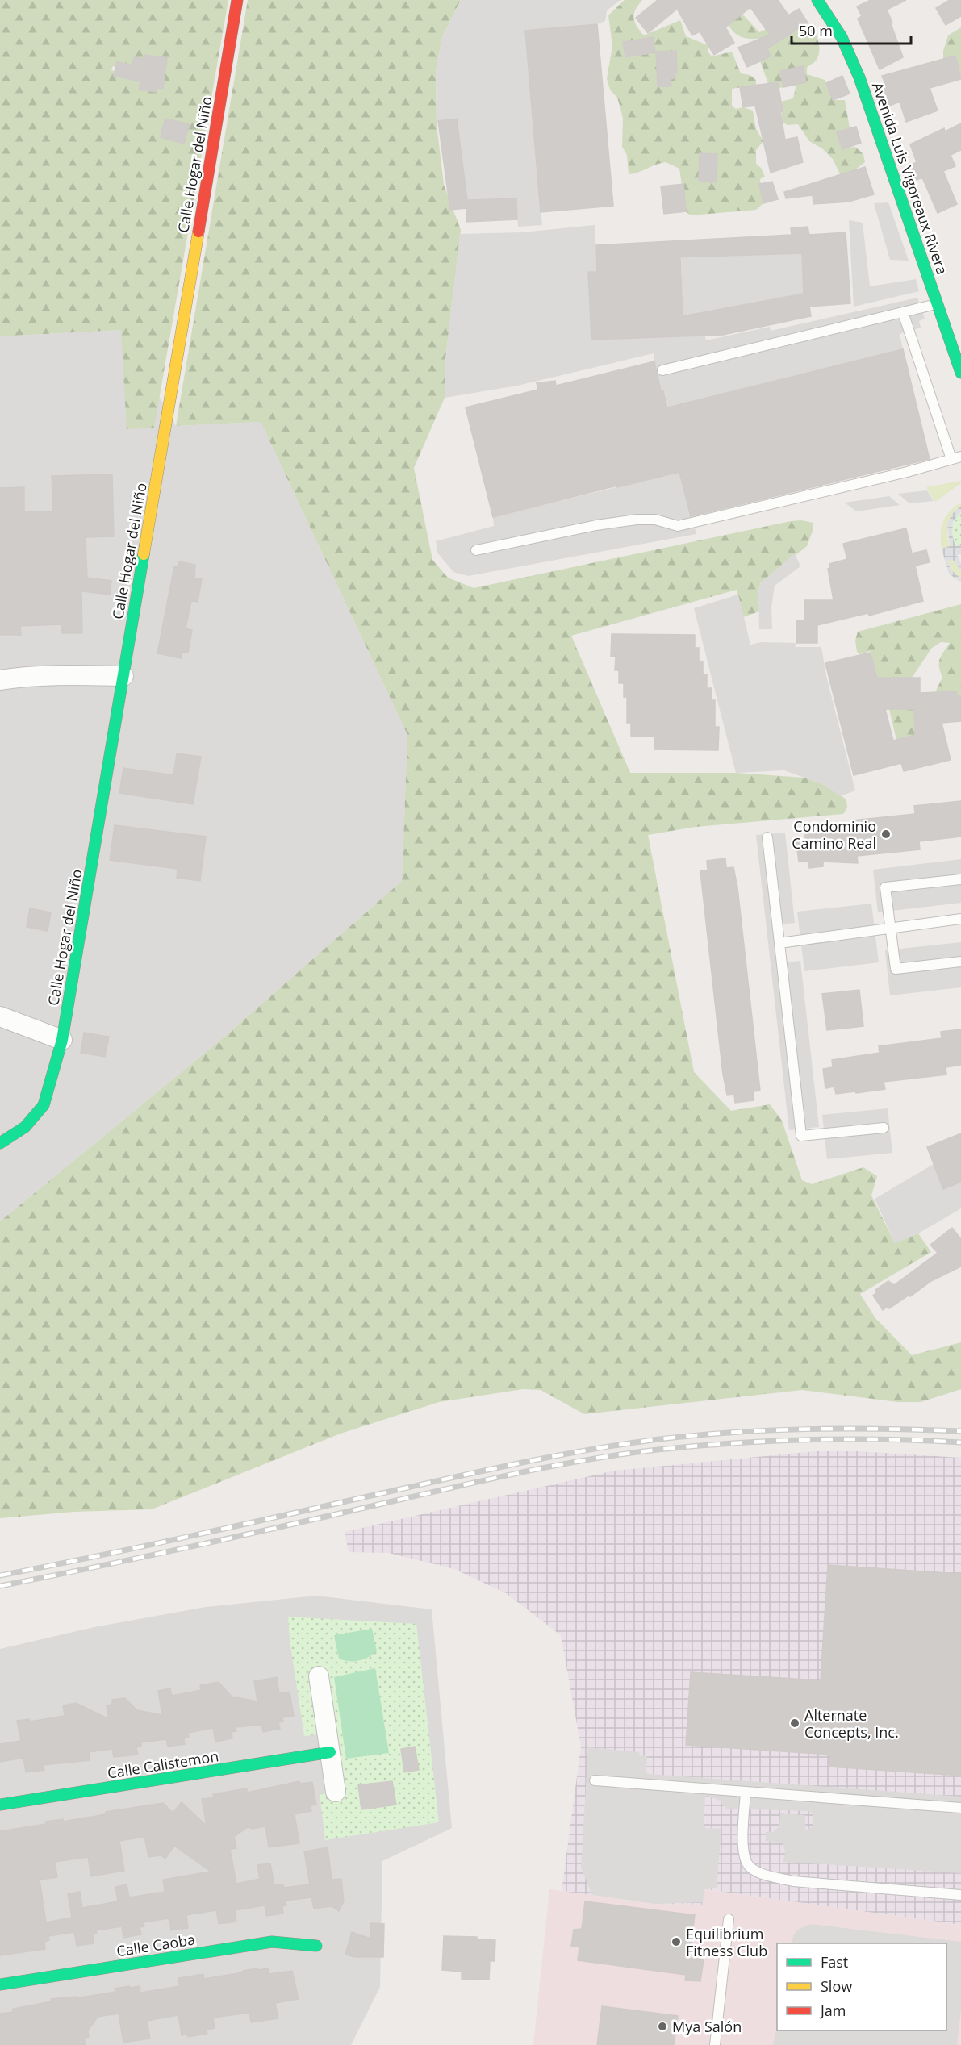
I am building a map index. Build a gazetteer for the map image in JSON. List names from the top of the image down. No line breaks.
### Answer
{"streets":{"street":["Calle Hogar del Niño","Avenida Luis Vigoreaux Rivera","Calle Calistemon","Calle Caoba"]},"places":["Condominio Camino Real","Alternate Concepts, Inc.","Equilibrium Fitness Club","Mya Salón"],"legend":["Fast","Slow","Jam"],"scale_bar":"50 m"}
